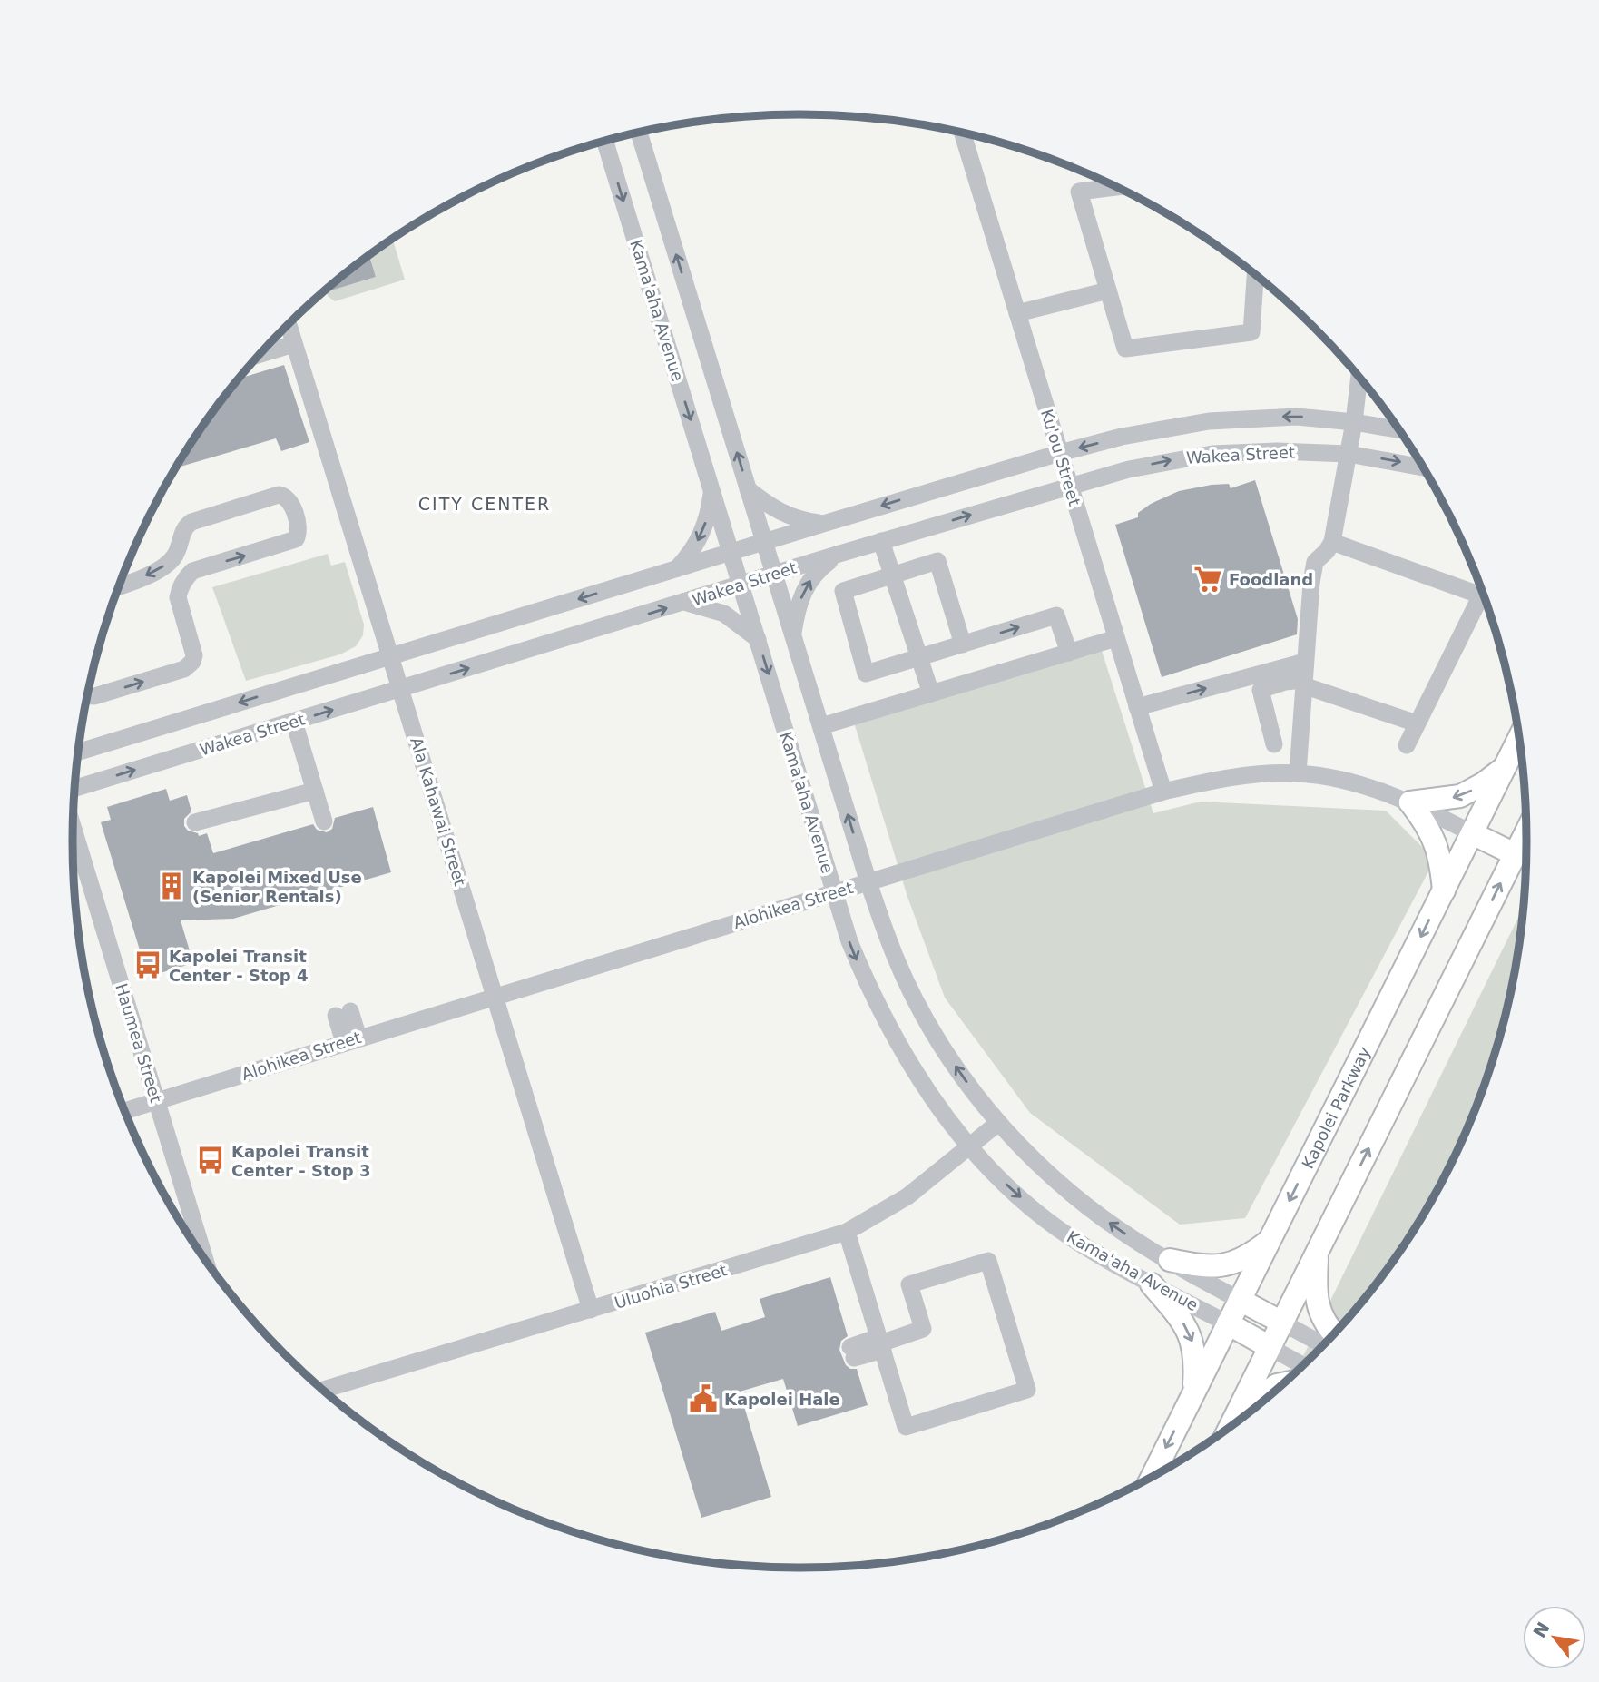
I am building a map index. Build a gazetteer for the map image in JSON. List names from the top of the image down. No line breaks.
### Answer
{"streets":{"main road":["Kapolei Parkway"],"street":["Kama'aha Avenue","Wakea Street","Ku'ou Street","Ala Kahawai Street","Alohikea Street","Haumea Street","Uluohia Street"]},"crossings":[["Kama'aha Avenue","Wakea Street"],["Kama'aha Avenue","Alohikea Street"],["Kama'aha Avenue","Kapolei Parkway"],["Kama'aha Avenue","Uluohia Street"],["Wakea Street","Ku'ou Street"],["Wakea Street","Ala Kahawai Street"],["Ku'ou Street","Alohikea Street"],["Ala Kahawai Street","Alohikea Street"],["Ala Kahawai Street","Uluohia Street"],["Alohikea Street","Haumea Street"],["Alohikea Street","Kapolei Parkway"]],"districts":["CITY CENTER"],"places":{"supermarket":["Foodland"],"building":["Kapolei Mixed Use (Senior Rentals)"],"bus stop":["Kapolei Transit Center - Stop 4","Kapolei Transit Center - Stop 3"],"public building":["Kapolei Hale"]},"north":"top left"}
